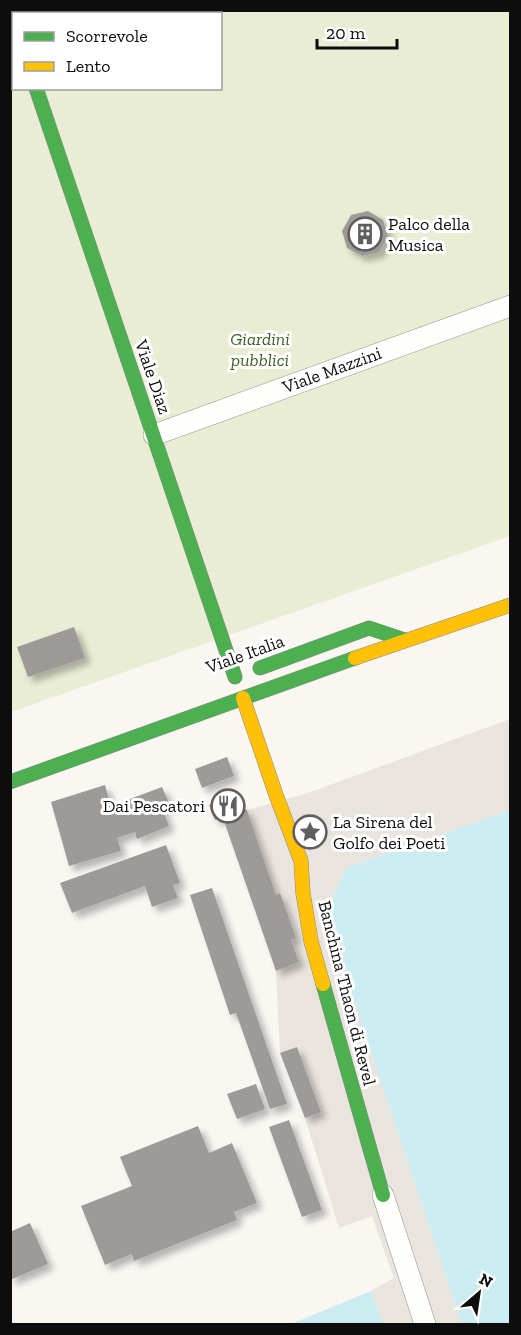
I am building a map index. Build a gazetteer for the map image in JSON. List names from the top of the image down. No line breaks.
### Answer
{"streets":{"street":["Viale Mazzini","Viale Diaz","Viale Italia","Banchina Thaon di Revel"]},"crossings":[["Viale Mazzini","Viale Diaz"],["Viale Diaz","Viale Italia"]],"parks":["Giardini pubblici"],"places":{"building":["Palco della Musica"],"restaurant":["Dai Pescatori"],"place":["La Sirena del Golfo dei Poeti"]},"legend":["Scorrevole","Lento"],"scale_bar":"20 m","north":"top right"}
